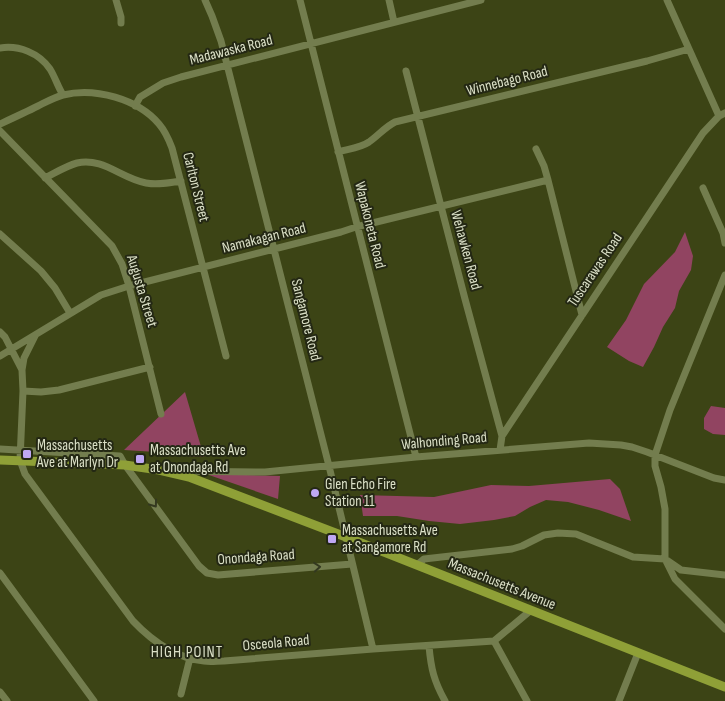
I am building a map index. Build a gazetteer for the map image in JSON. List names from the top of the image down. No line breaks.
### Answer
{"streets":{"main road":["Massachusetts Avenue"],"street":["Madawaska Road","Winnebago Road","Carlton Street","Wapakoneta Road","Namakagan Road","Wehawken Road","Tuscarawas Road","Augusta Street","Sangamore Road","Walhonding Road","Onondaga Road","Osceola Road"]},"crossings":[["Madawaska Road","Carlton Street"],["Madawaska Road","Wapakoneta Road"],["Madawaska Road","Sangamore Road"],["Winnebago Road","Wapakoneta Road"],["Winnebago Road","Wehawken Road"],["Carlton Street","Namakagan Road"],["Wapakoneta Road","Namakagan Road"],["Wapakoneta Road","Walhonding Road"],["Namakagan Road","Wehawken Road"],["Namakagan Road","Augusta Street"],["Namakagan Road","Sangamore Road"],["Wehawken Road","Tuscarawas Road"],["Tuscarawas Road","Walhonding Road"],["Sangamore Road","Walhonding Road"],["Sangamore Road","Onondaga Road"],["Sangamore Road","Massachusetts Avenue"],["Sangamore Road","Osceola Road"],["Walhonding Road","Massachusetts Avenue"],["Onondaga Road","Massachusetts Avenue"],["Massachusetts Avenue","Osceola Road"]],"one_way":["Onondaga Road"],"districts":["HIGH POINT"],"places":{"transit":["Massachusetts Ave at Marlyn Dr","Massachusetts Ave at Onondaga Rd","Massachusetts Ave at Sangamore Rd"],"other":["Glen Echo Fire Station 11"]}}
